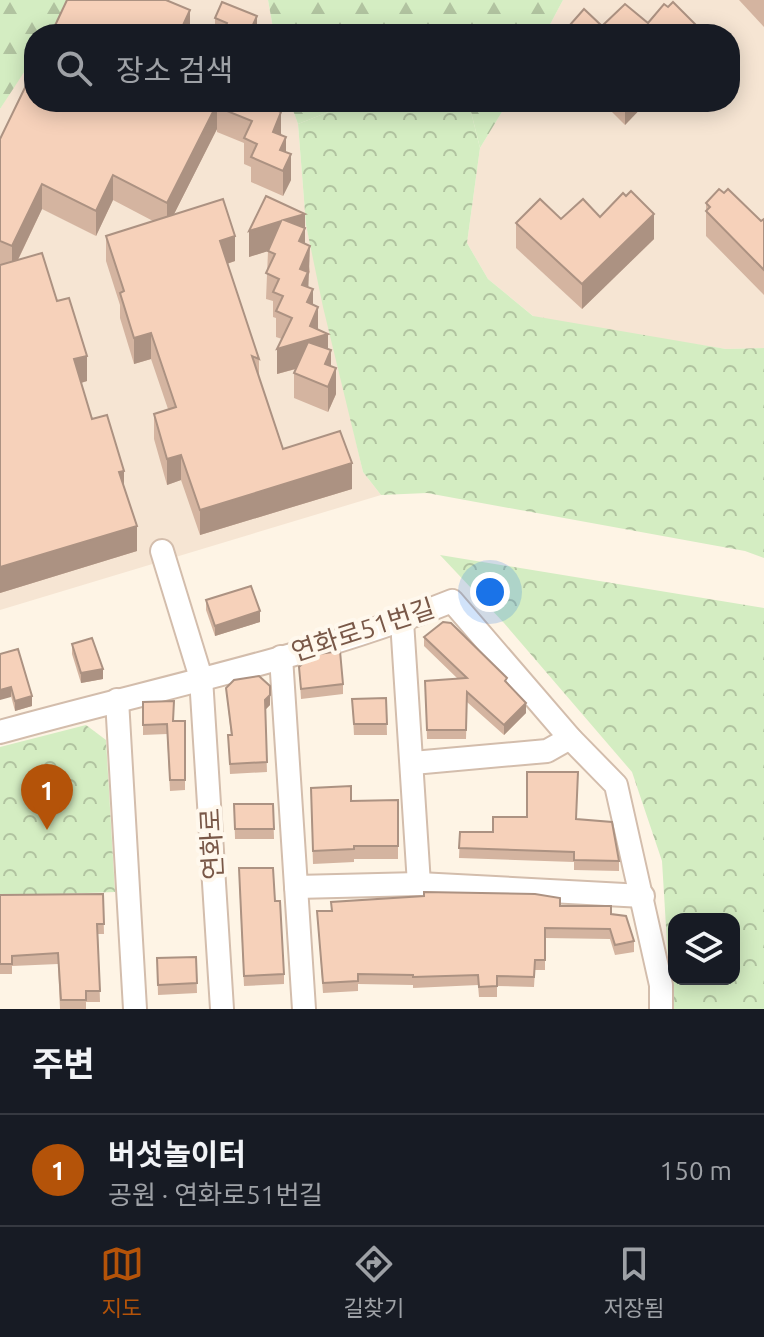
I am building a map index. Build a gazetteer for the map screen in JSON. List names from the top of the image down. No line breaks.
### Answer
{"streets":{"street":["연화로51번길","연화로"]},"crossings":[["연화로51번길","연화로"]],"page":{"search":"장소 검색","pins":"1","heading":"주변","list":[{"mark":"1","name":"버섯놀이터","note":"공원 · 연화로51번길","value":"150 m"}],"nav":["지도","길찾기","저장됨"]}}
